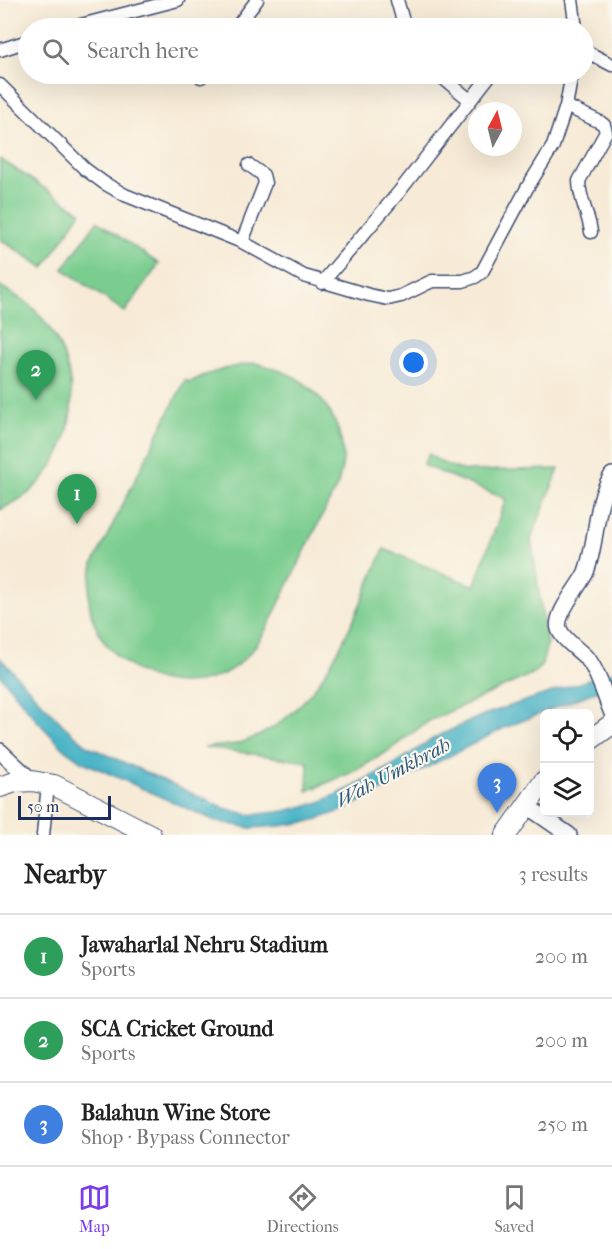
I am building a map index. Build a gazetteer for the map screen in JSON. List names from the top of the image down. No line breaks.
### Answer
{"water":["Wah Umkhrah"],"scale_bar":"50 m","north":"top","page":{"search":"Search here","pins":["2","1","3"],"scale":"50 m","heading":["Nearby","3 results"],"list":[{"mark":"1","name":"Jawaharlal Nehru Stadium","note":"Sports","value":"200 m"},{"mark":"2","name":"SCA Cricket Ground","note":"Sports","value":"200 m"},{"mark":"3","name":"Balahun Wine Store","note":"Shop · Bypass Connector","value":"250 m"}],"nav":["Map","Directions","Saved"]}}
